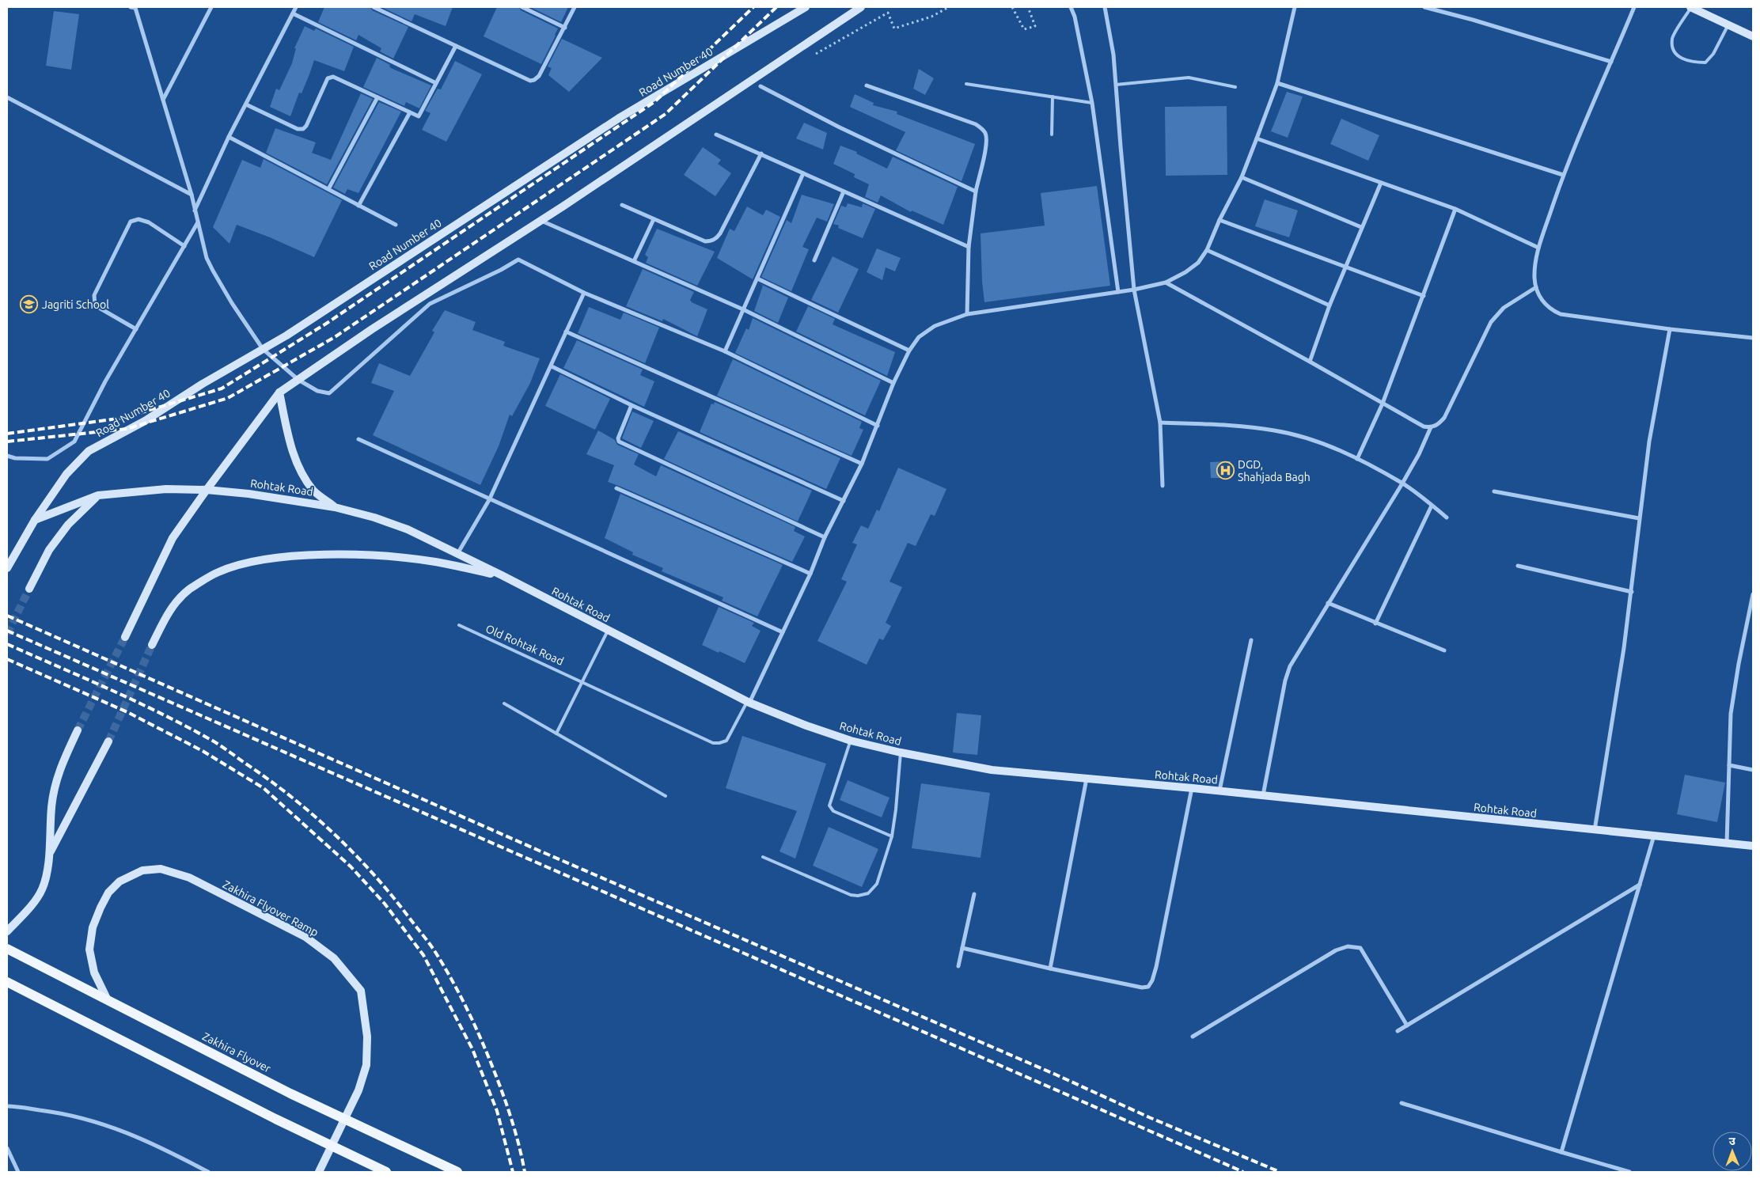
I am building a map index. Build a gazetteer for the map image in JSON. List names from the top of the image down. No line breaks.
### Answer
{"streets":{"main road":["Zakhira Flyover"],"street":["Road Number 40","Rohtak Road","Zakhira Flyover Ramp"],"lane":["Old Rohtak Road"]},"crossings":[["Road Number 40","Rohtak Road"],["Rohtak Road","Old Rohtak Road"],["Zakhira Flyover Ramp","Zakhira Flyover"]],"places":{"school or university":["Jagriti School"],"hospital":["DGD, Shahjada Bagh"]},"north":"top"}
